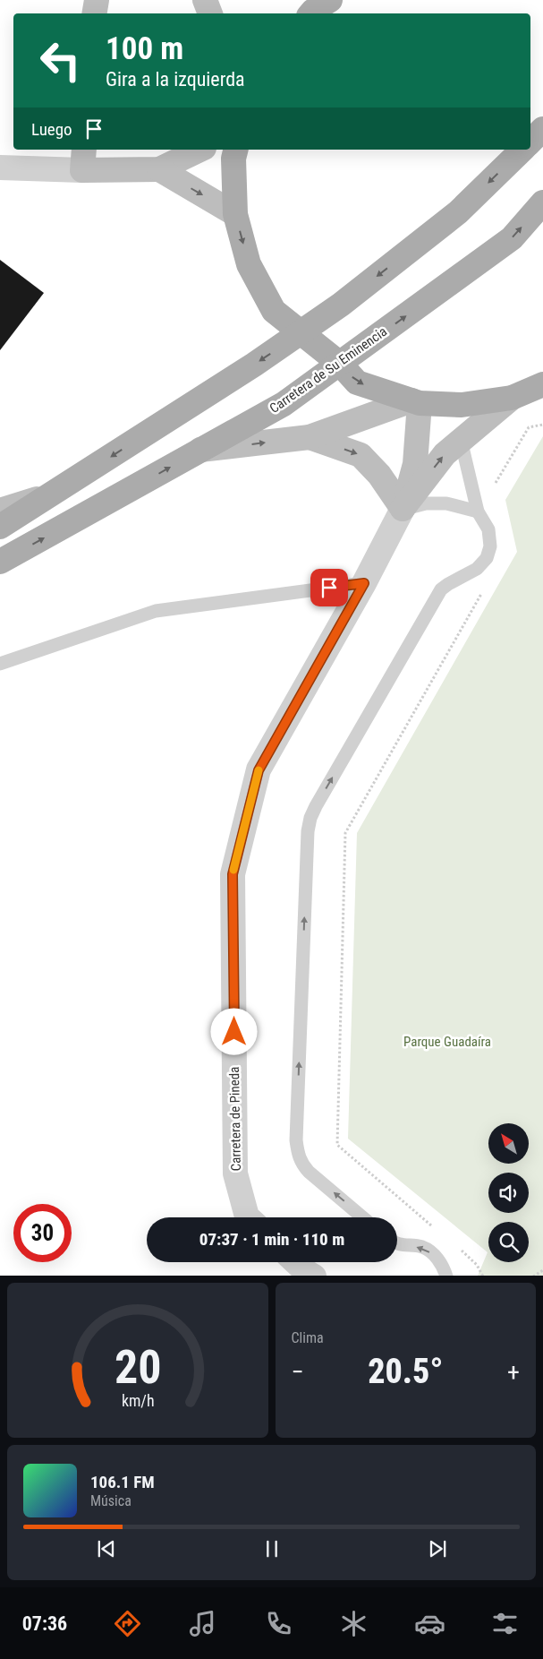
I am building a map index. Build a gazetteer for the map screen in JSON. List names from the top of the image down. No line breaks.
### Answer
{"streets":{"main road":["Carretera de Su Eminencia"],"street":["Carretera de Pineda"]},"parks":["Parque Guadaíra"],"north":"top left","page":{"turn":["100 m","Gira a la izquierda"],"then":"Luego","limit":"30","trip":"07:37 · 1 min · 110 m","tile":"Clima","heat":["−","20.5°","+"],"song":["106.1 FM","Música"],"tabs":"07:36","gauge":["20","km/h"]}}
